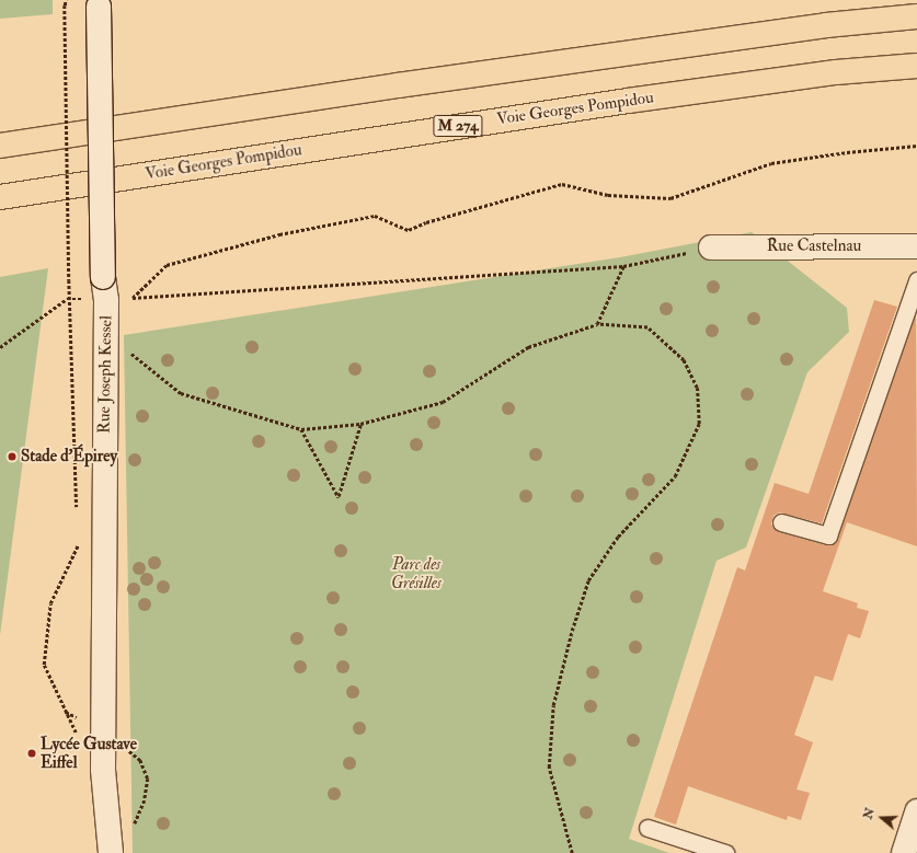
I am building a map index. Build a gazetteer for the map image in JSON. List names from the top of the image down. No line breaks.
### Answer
{"streets":{"highway":["Voie Georges Pompidou","M 274"],"street":["Rue Castelnau","Rue Joseph Kessel"]},"parks":["Parc des Grésilles"],"places":["Stade d'Épirey","Lycée Gustave Eiffel"],"north":"left"}
